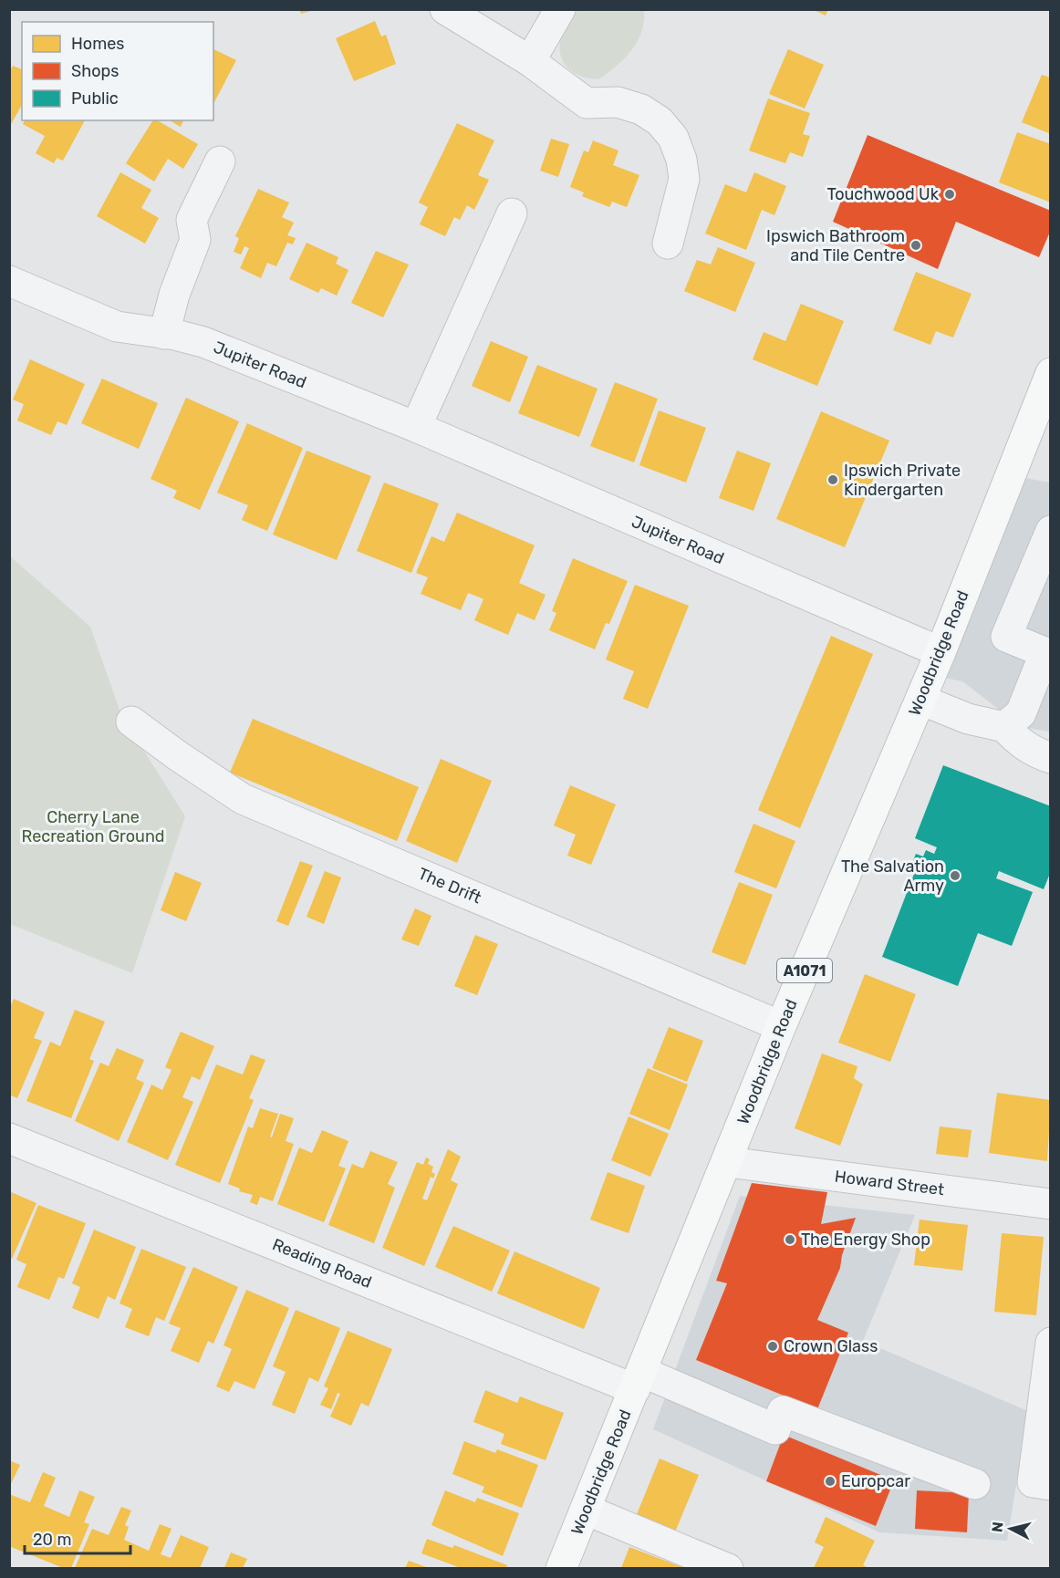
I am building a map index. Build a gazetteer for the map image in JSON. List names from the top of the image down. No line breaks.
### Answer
{"streets":{"main road":["Woodbridge Road","A1071"],"street":["Jupiter Road","The Drift","Howard Street","Reading Road"]},"crossings":[["Jupiter Road","Woodbridge Road"],["Woodbridge Road","The Drift"],["Woodbridge Road","Howard Street"],["Woodbridge Road","Reading Road"]],"parks":["Cherry Lane Recreation Ground"],"places":["Touchwood Uk","Ipswich Bathroom and Tile Centre","Ipswich Private Kindergarten","The Salvation Army","The Energy Shop","Crown Glass","Europcar"],"legend":["Homes","Shops","Public"],"scale_bar":"20 m","north":"left"}
